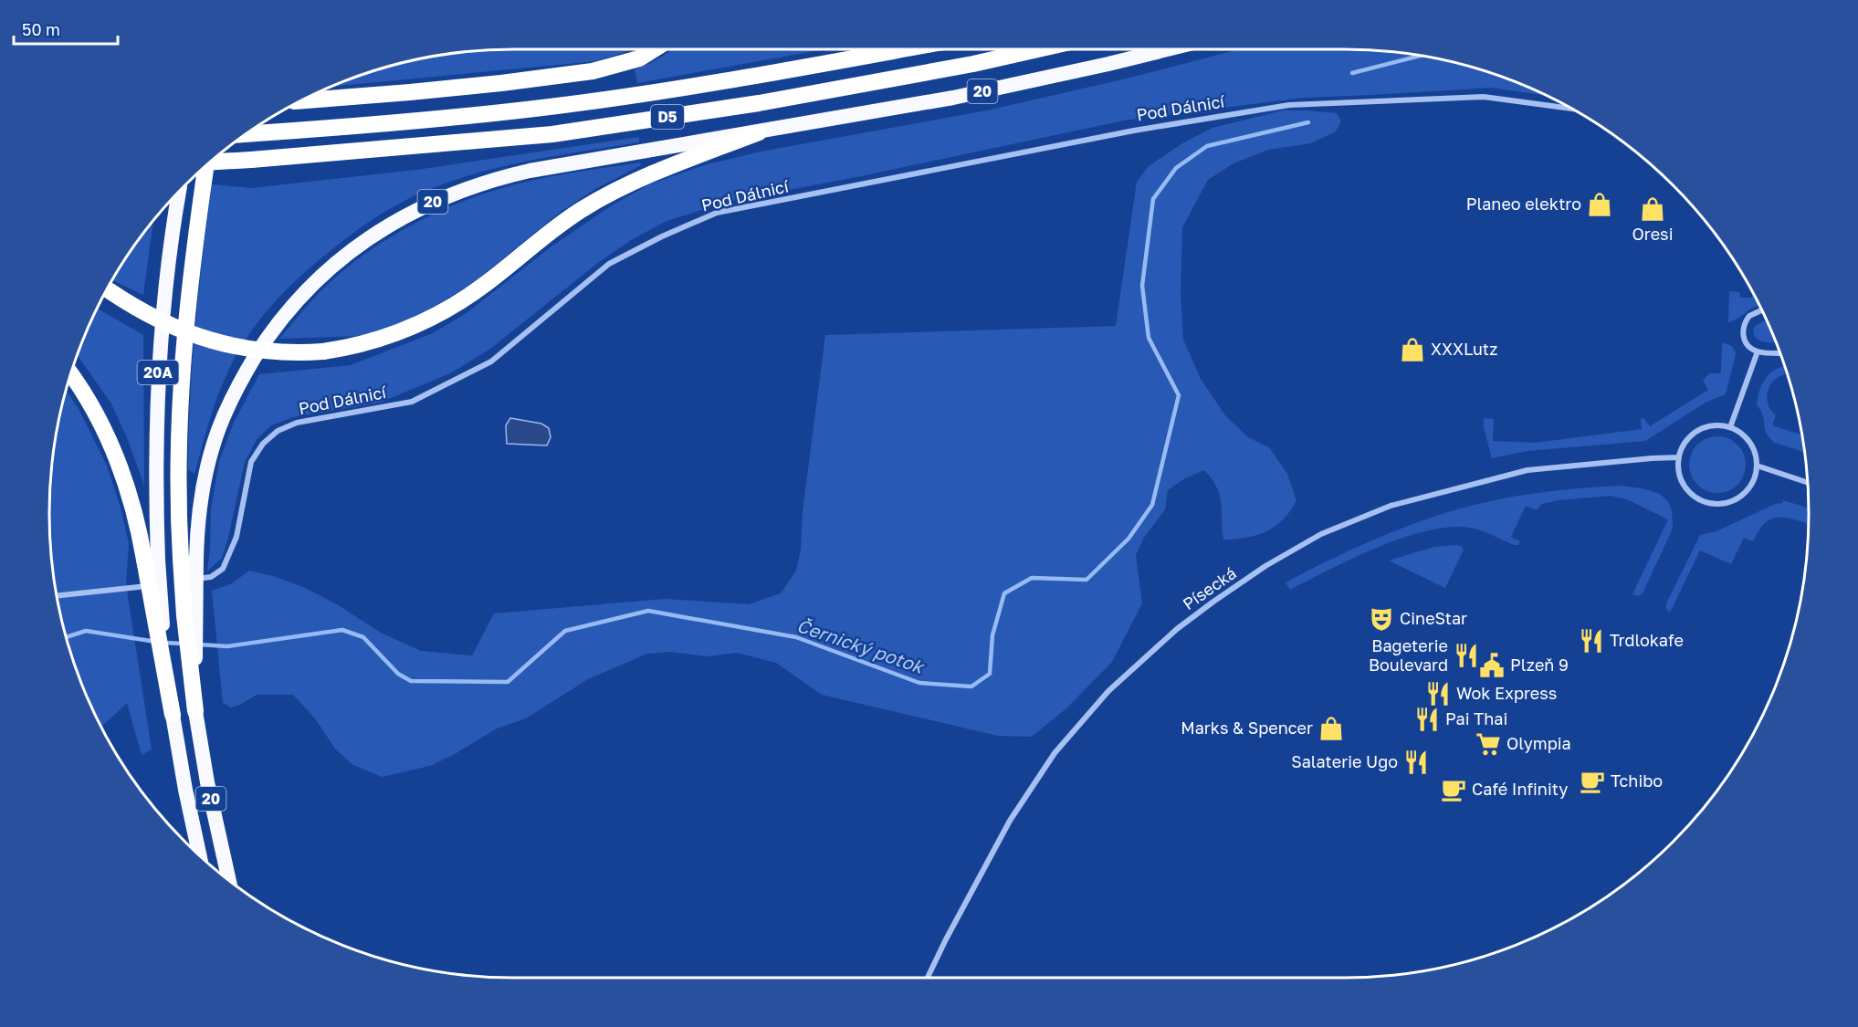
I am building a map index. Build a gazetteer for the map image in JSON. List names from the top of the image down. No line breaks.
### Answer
{"streets":{"highway":["20","D5","20A"],"street":["Pod Dálnicí","Písecká"]},"water":["Černický potok"],"places":{"shop":["Planeo elektro","Oresi","XXXLutz","Marks & Spencer"],"theatre":["CineStar"],"restaurant":["Trdlokafe","Bageterie Boulevard","Wok Express","Pai Thai","Salaterie Ugo"],"public building":["Plzeň 9"],"supermarket":["Olympia"],"cafe":["Tchibo","Café Infinity"]},"scale_bar":"50 m"}
